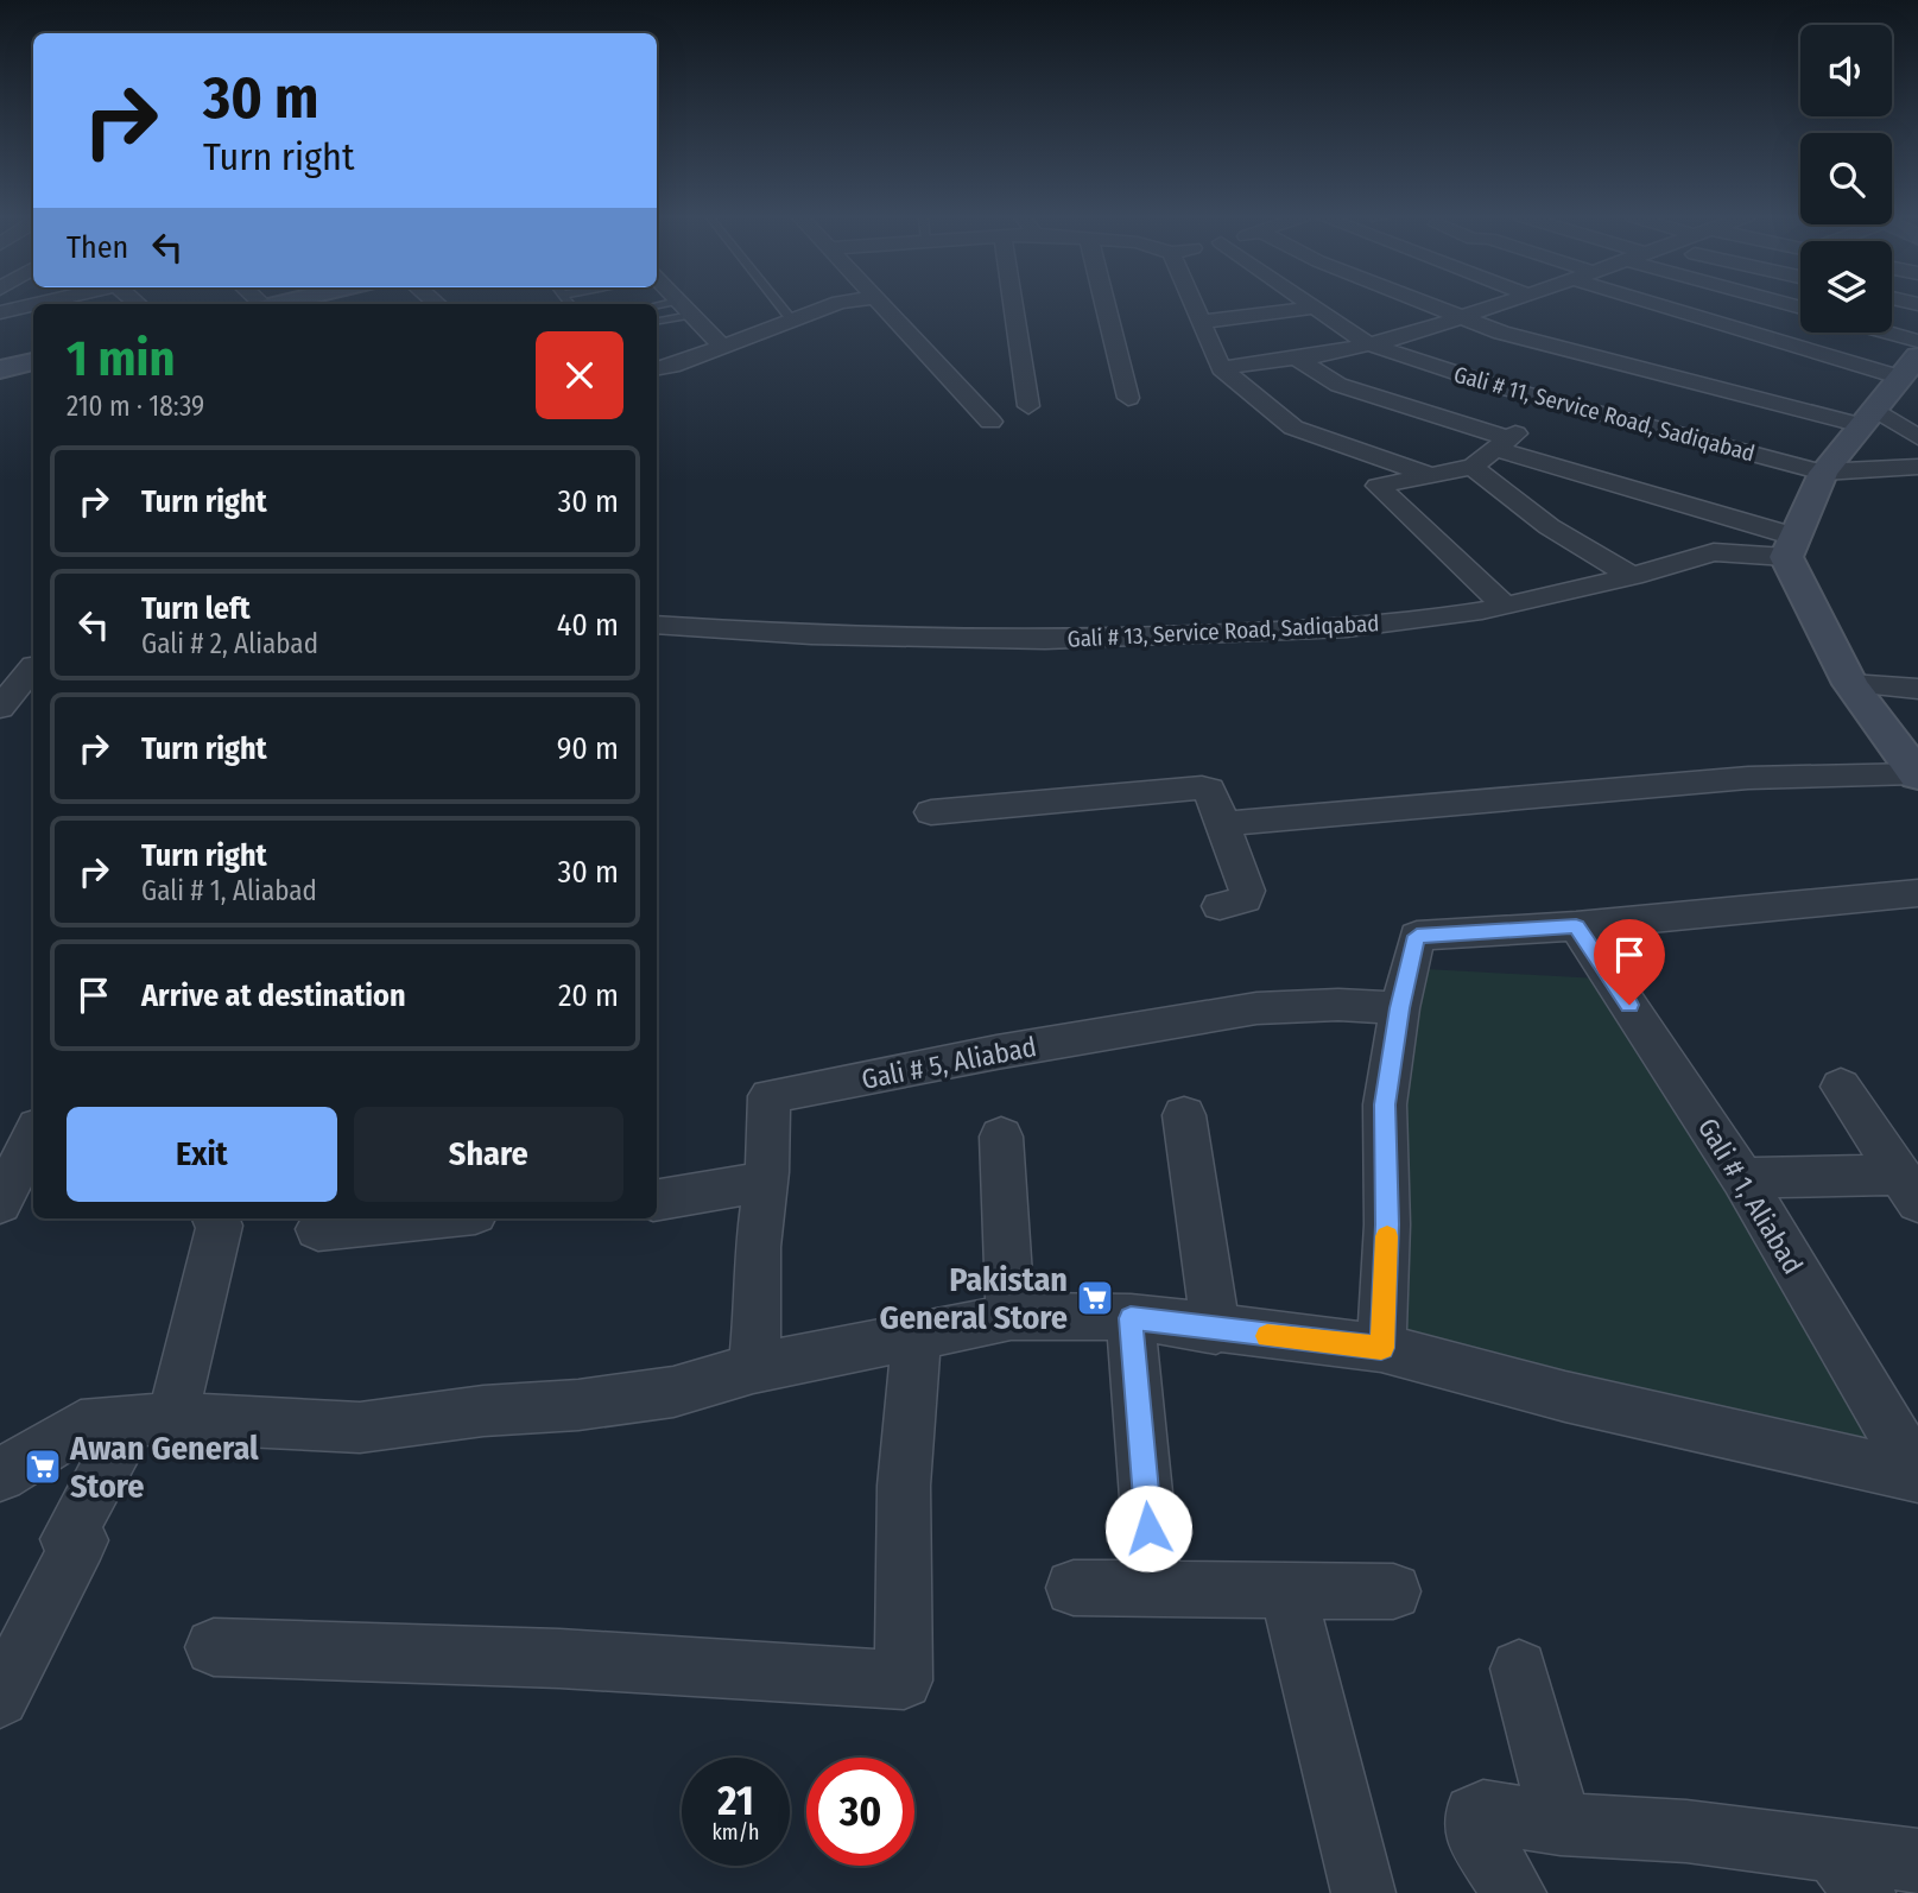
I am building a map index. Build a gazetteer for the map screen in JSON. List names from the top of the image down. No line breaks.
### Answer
{"streets":{"street":["Gali # 11, Service Road, Sadiqabad","Gali # 13, Service Road, Sadiqabad","Gali # 5, Aliabad","Gali # 1, Aliabad"]},"places":{"supermarket":["Pakistan General Store","Awan General Store"]},"page":{"turn":["30 m","Turn right"],"then":"Then","heading":["1 min","210 m · 18:39"],"list":[{"name":"Turn right","value":"30 m"},{"name":"Turn left","note":"Gali # 2, Aliabad","value":"40 m"},{"name":"Turn right","value":"90 m"},{"name":"Turn right","note":"Gali # 1, Aliabad","value":"30 m"},{"name":"Arrive at destination","value":"20 m"}],"buttons":["Exit","Share"],"speed":"21 km/h","limit":"30"}}
